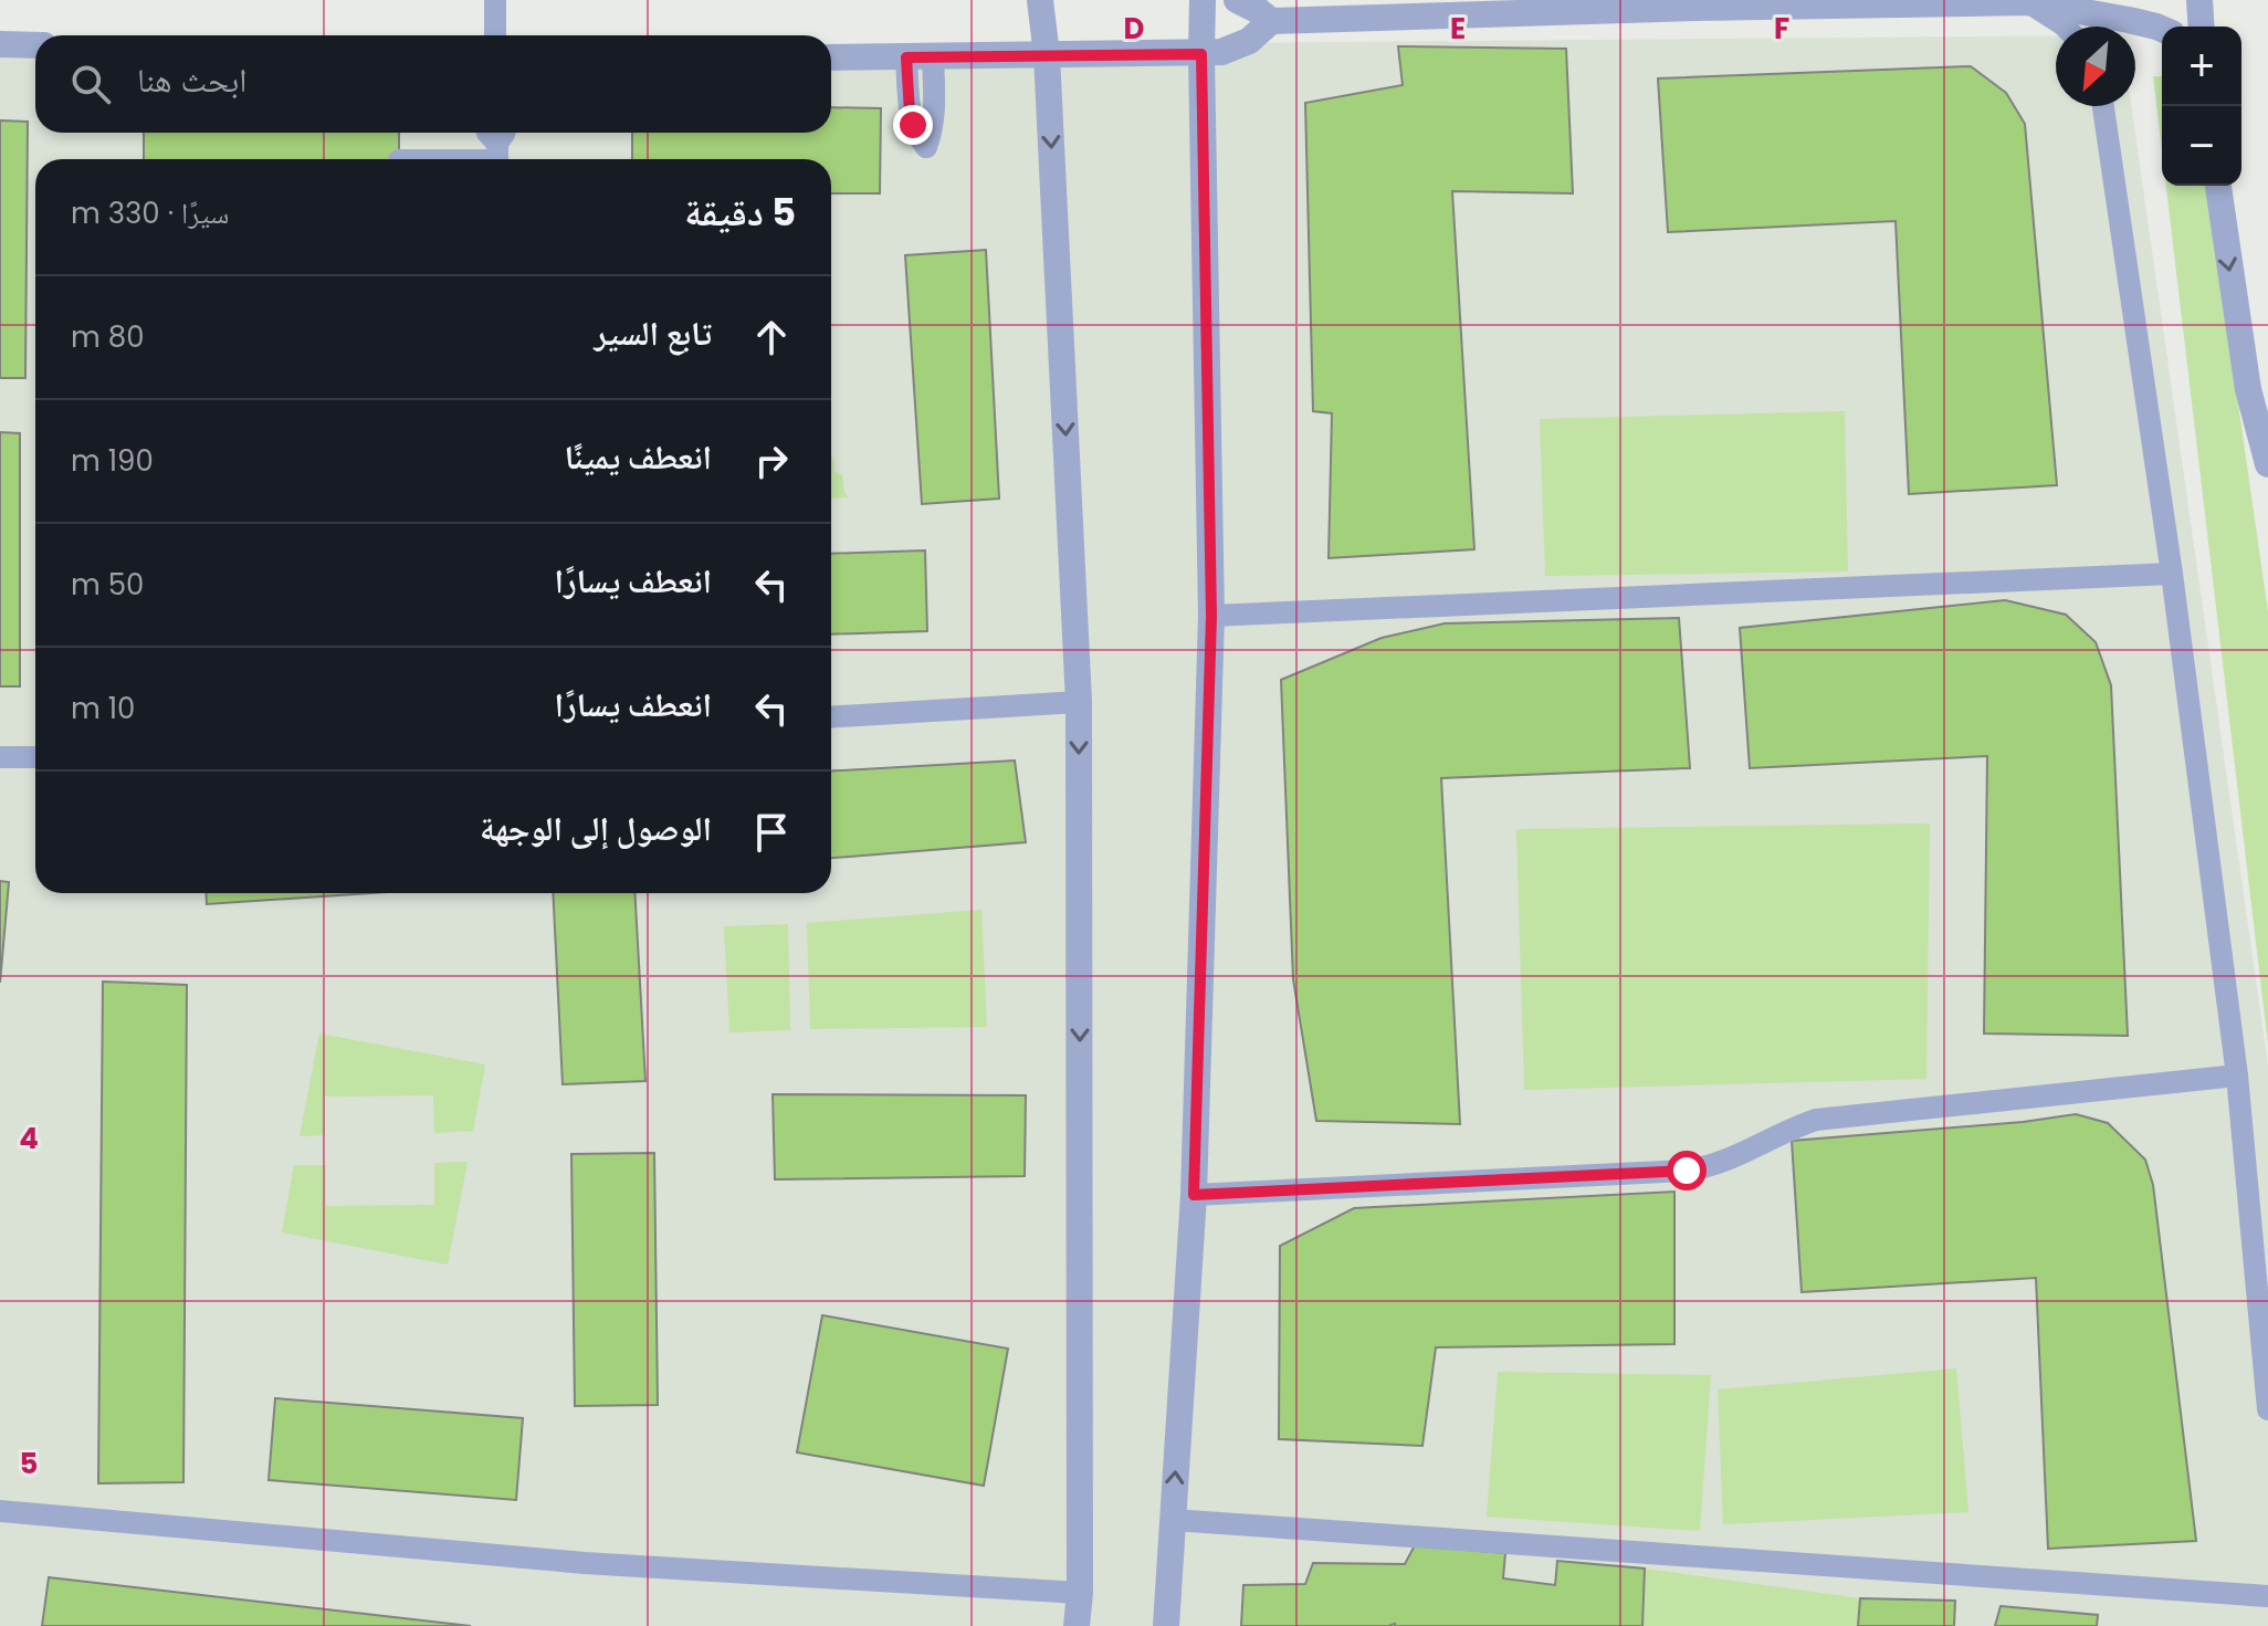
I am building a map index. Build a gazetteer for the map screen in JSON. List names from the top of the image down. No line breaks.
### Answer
{"north":"bottom left","page":{"map_buttons":["+","−"],"search":"ابحث هنا","heading":["5 دقيقة","سيرًا · 330 m"],"list":[["تابع السير","80 m"],["انعطف يمينًا","190 m"],["انعطف يسارًا","50 m"],["انعطف يسارًا","10 m"],"الوصول إلى الوجهة"]},"grid":{"columns":["D","E","F"],"rows":["4","5"]}}
